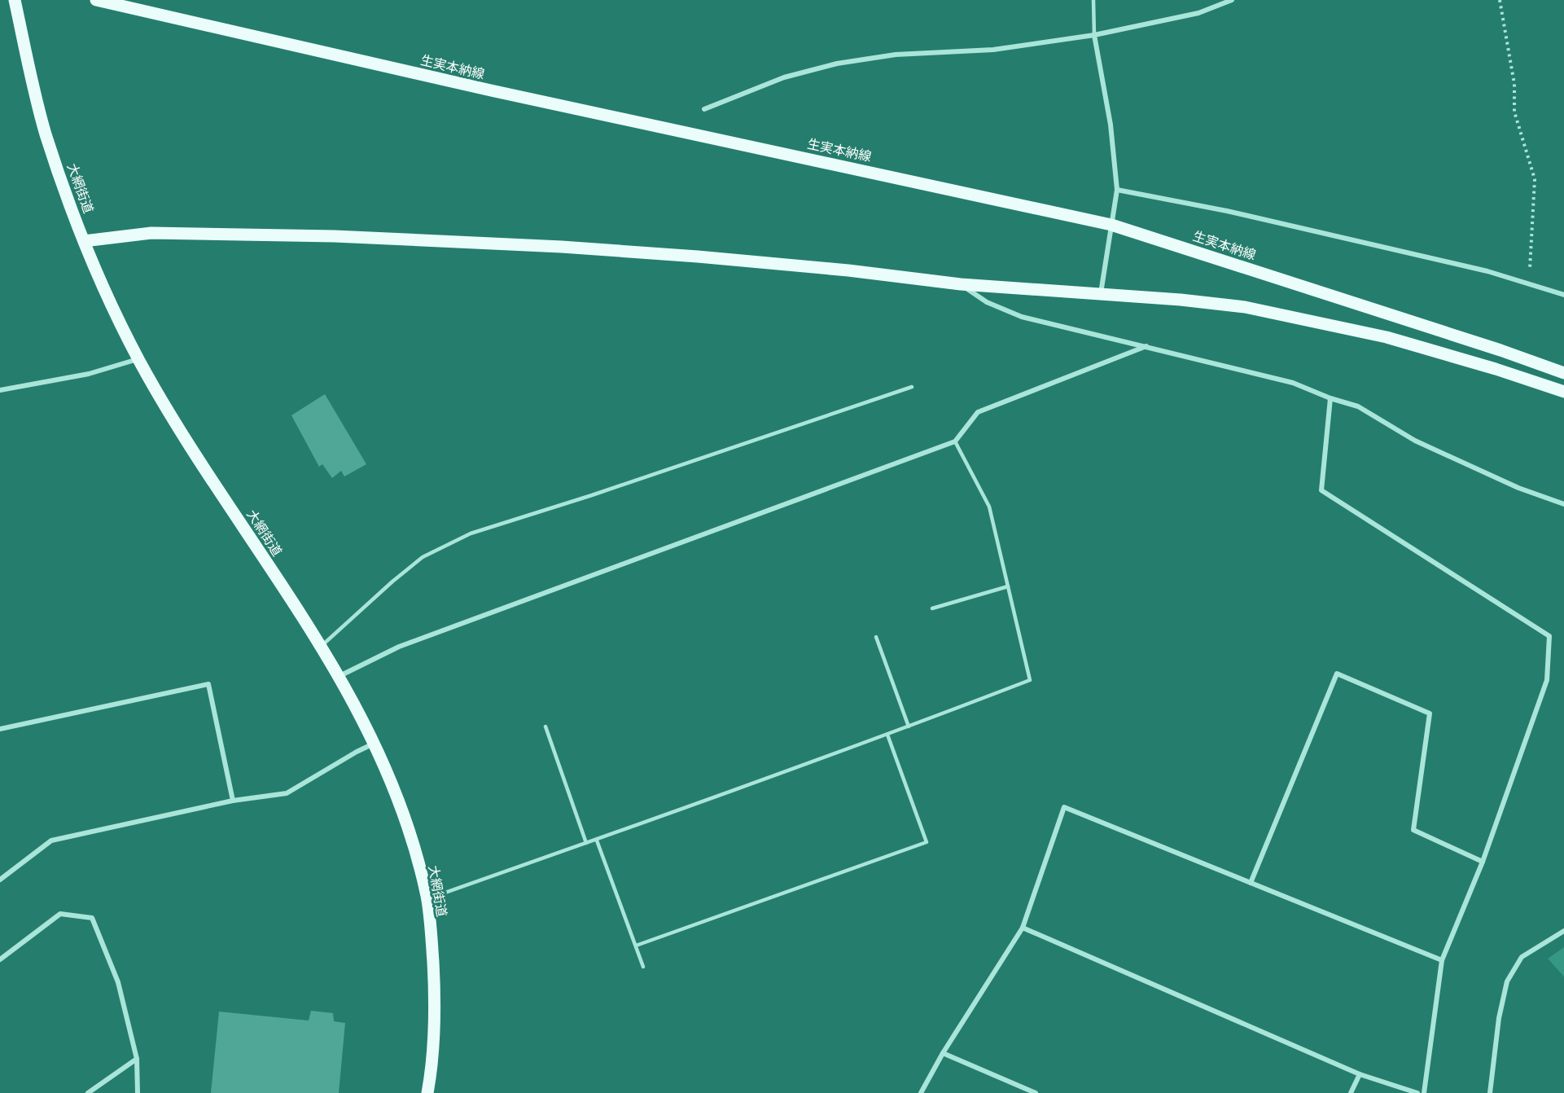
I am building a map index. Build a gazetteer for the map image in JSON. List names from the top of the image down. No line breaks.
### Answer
{"streets":{"main road":["生実本納線","大網街道"]}}
